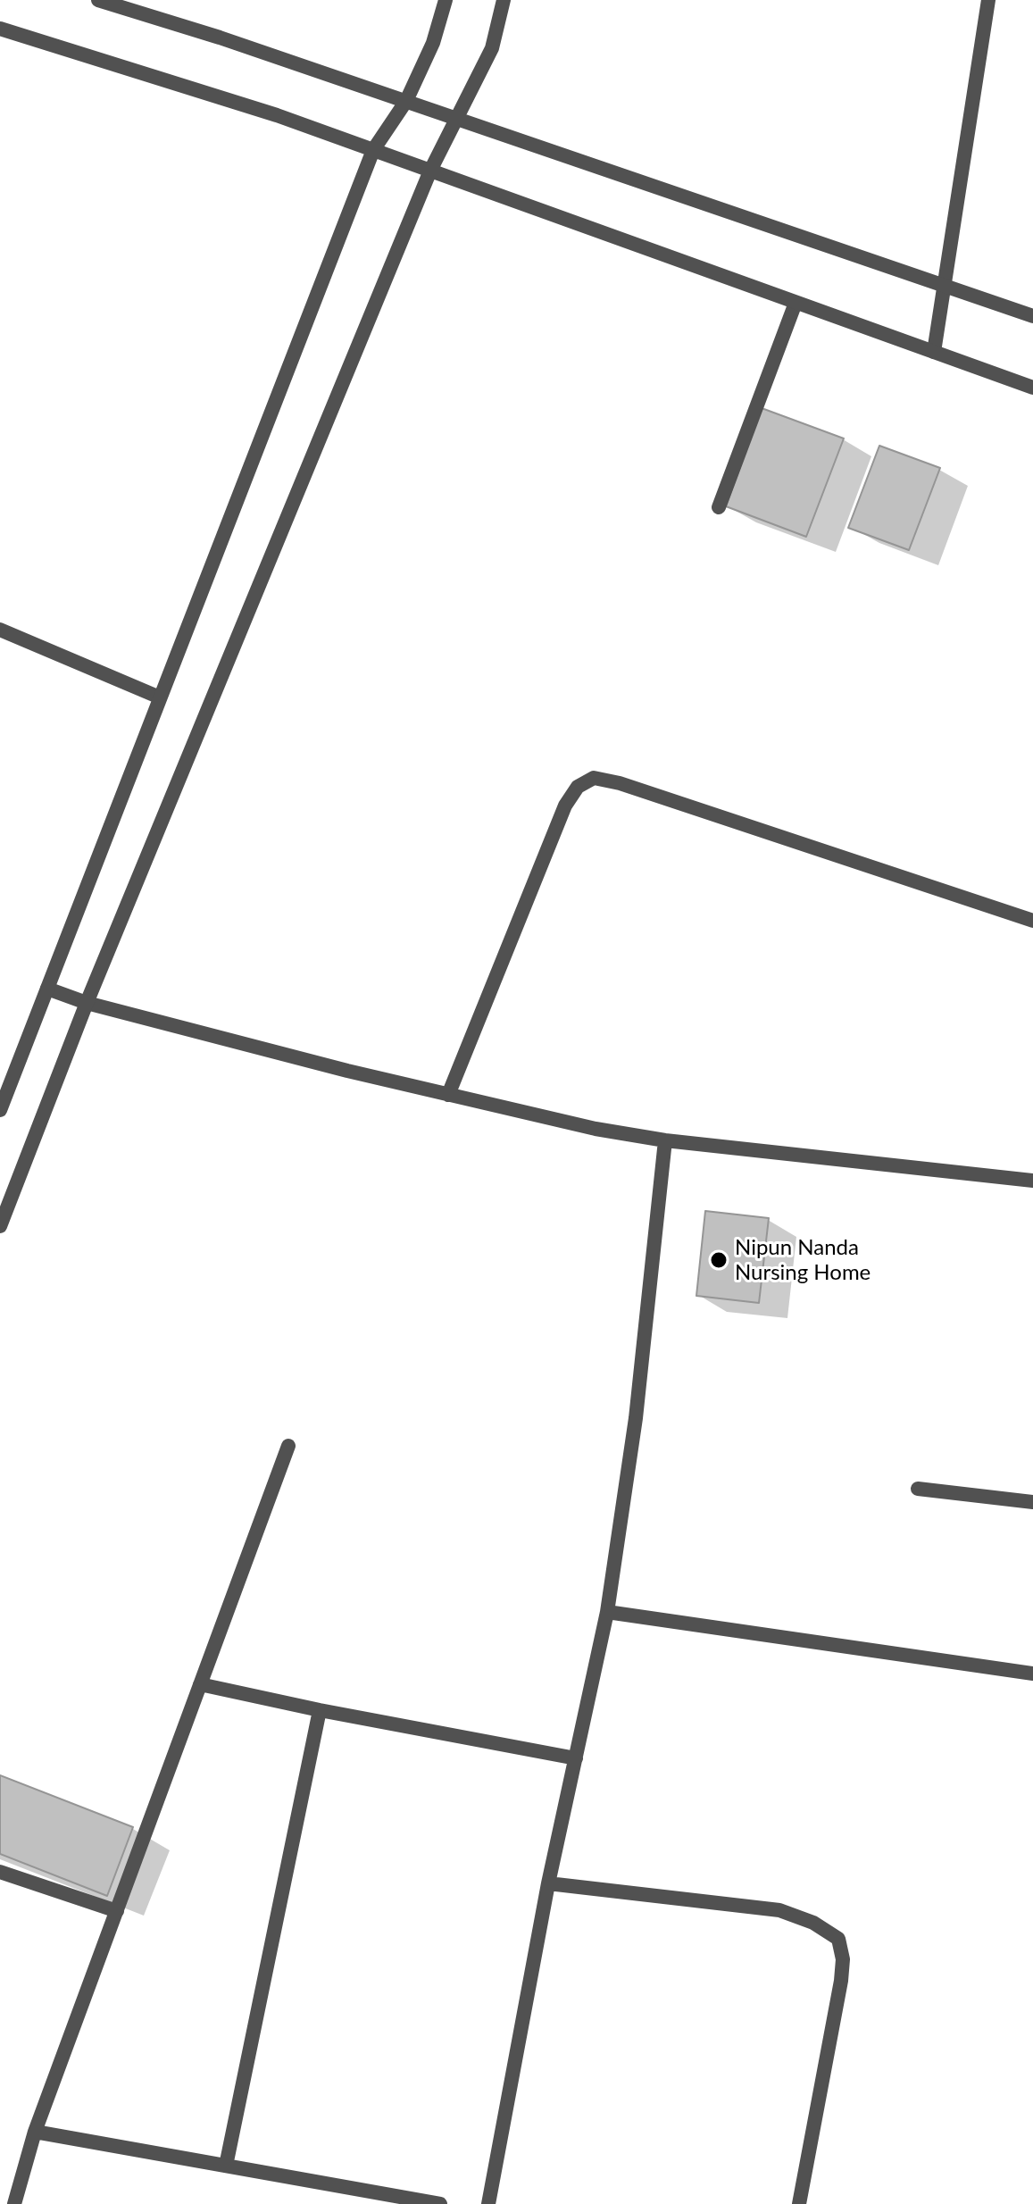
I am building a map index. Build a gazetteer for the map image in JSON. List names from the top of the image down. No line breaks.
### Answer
{"places":["Nipun Nanda Nursing Home"]}
